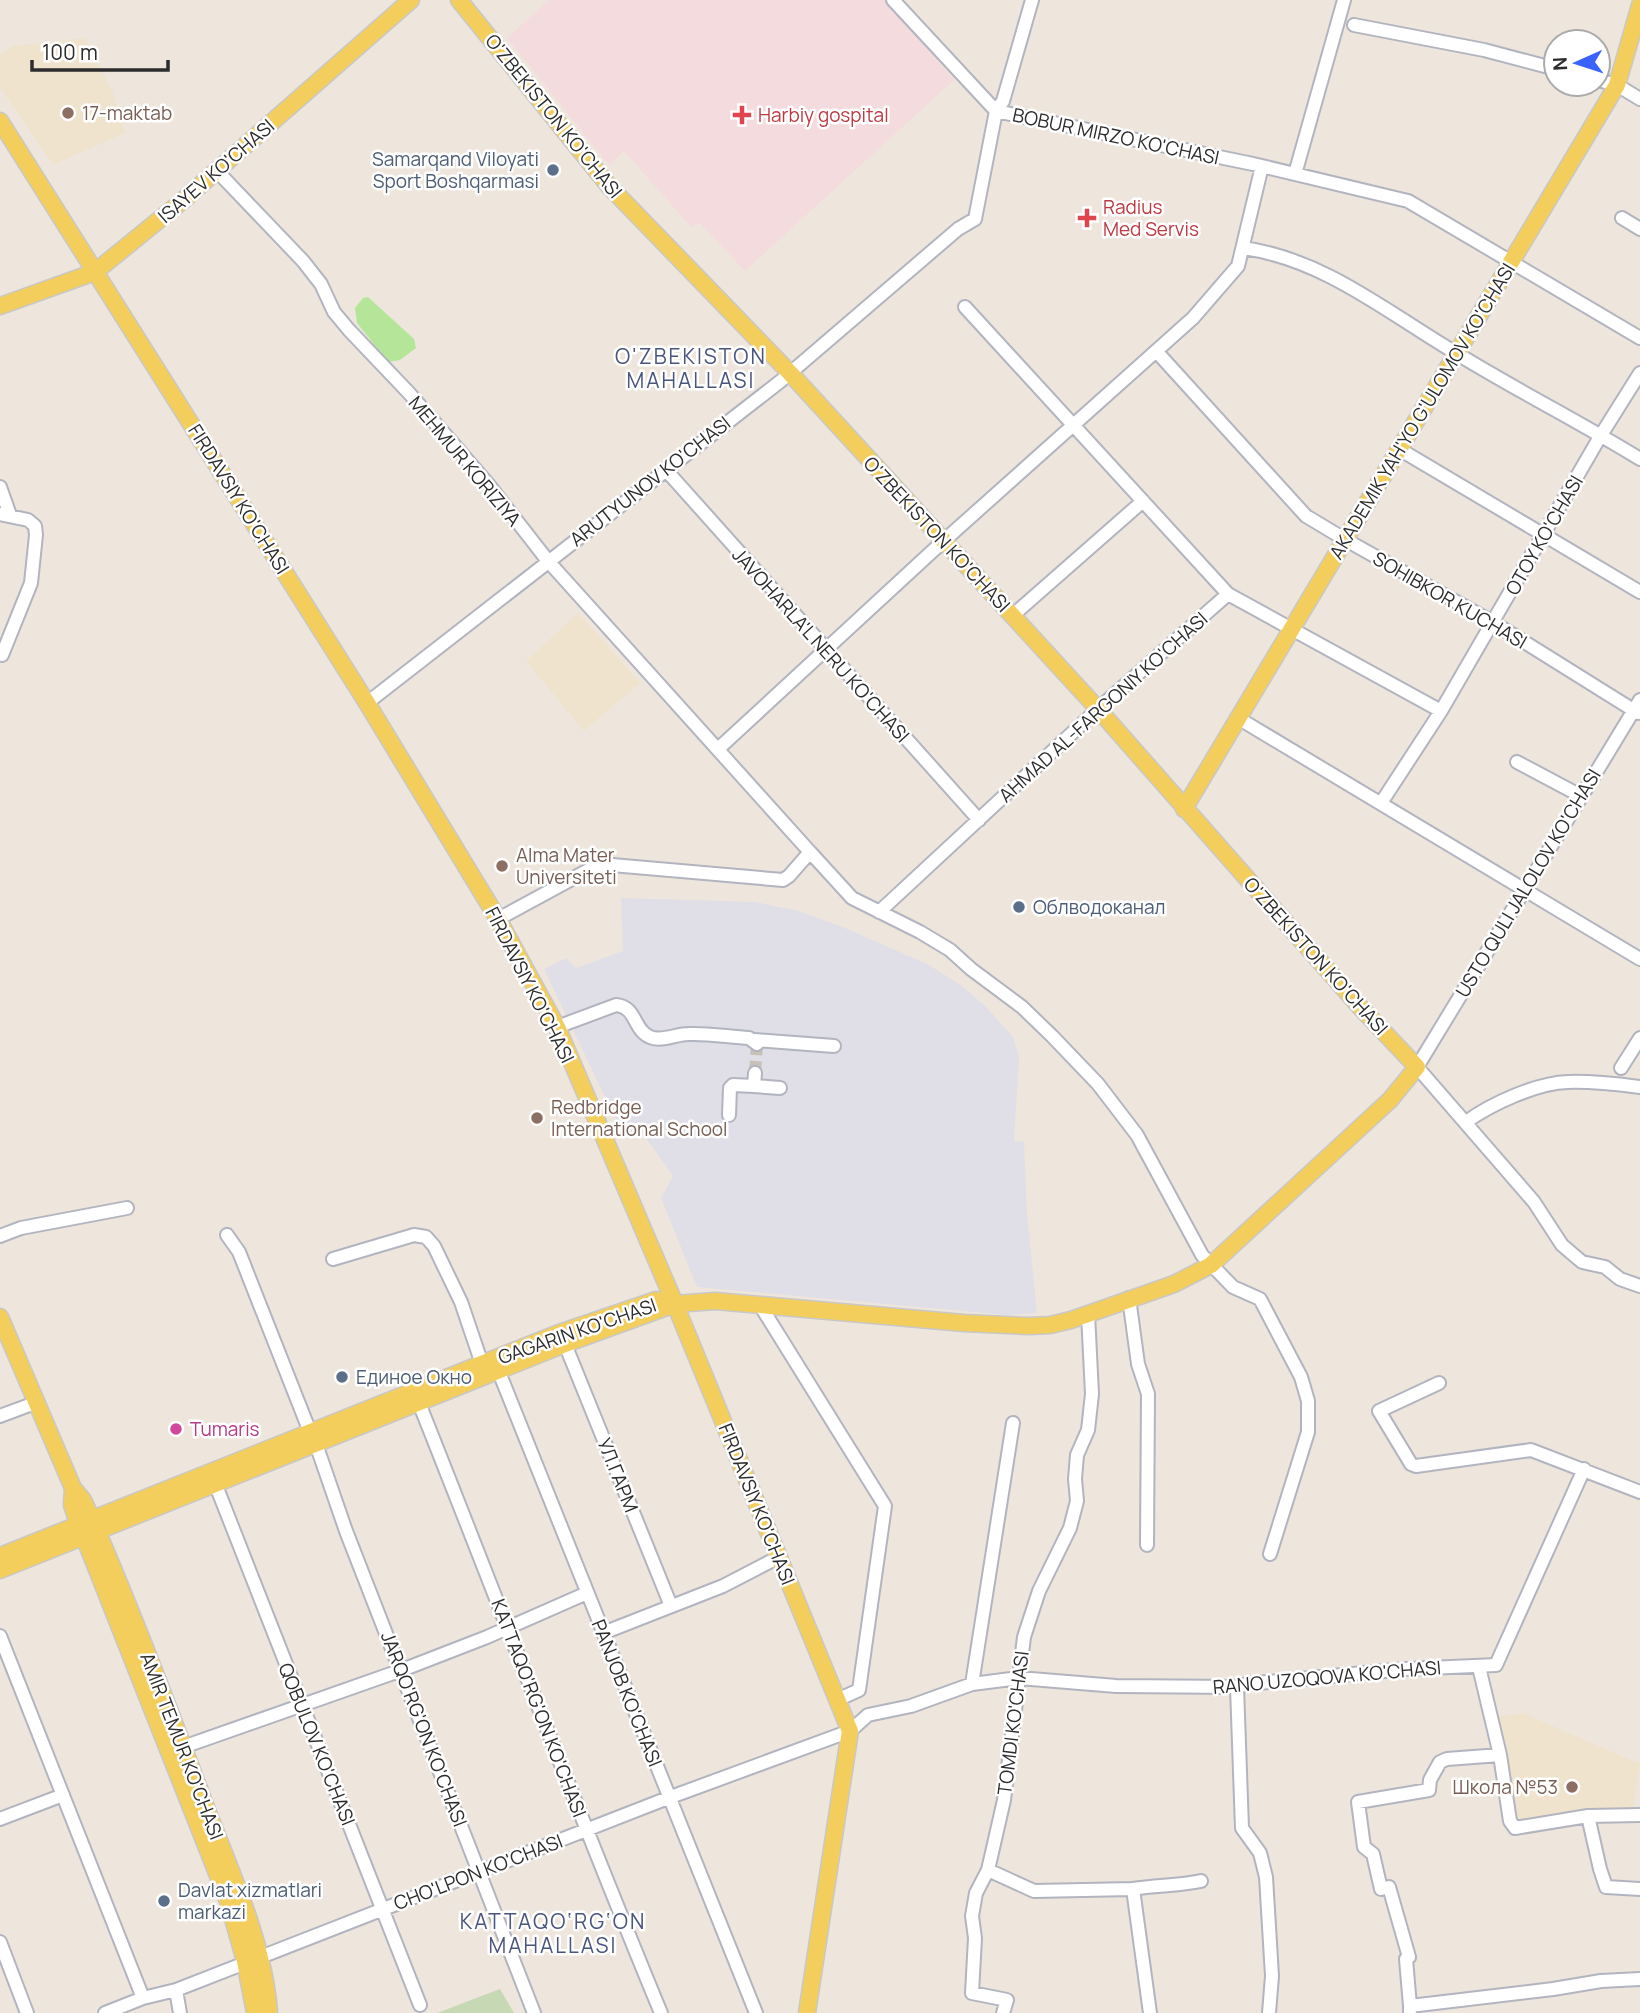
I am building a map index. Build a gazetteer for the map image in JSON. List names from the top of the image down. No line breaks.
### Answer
{"streets":{"main road":["O'ZBEKISTON KO'CHASI","ISAYEV KO'CHASI","AKADEMIK YAH'YO G'ULOMOV KO'CHASI","FIRDAVSIY KO'CHASI","GAGARIN KO'CHASI","AMIR TEMUR KO'CHASI"],"street":["BOBUR MIRZO KO'CHASI","MEHMUR KORIZIYA","ARUTYUNOV KO'CHASI","OTOY KO'CHASI","SOHIBKOR KUCHASI","JAVOHARLA'L NERU KO'CHASI","AHMAD AL-FARGONIY KO'CHASI","USTO QULI JALOLOV KO'CHASI","УЛ.ГАРМ","RANO UZOQOVA KO'CHASI","PANJOB KO'CHASI","KATTAQO'RG'ON KO'CHASI","TOMDI KO'CHASI","JARQO'RG'ON KO'CHASI","QOBULOV KO'CHASI","CHO'LPON KO'CHASI"]},"crossings":[["O'ZBEKISTON KO'CHASI","AKADEMIK YAH'YO G'ULOMOV KO'CHASI"],["O'ZBEKISTON KO'CHASI","ARUTYUNOV KO'CHASI"],["O'ZBEKISTON KO'CHASI","AHMAD AL-FARGONIY KO'CHASI"],["O'ZBEKISTON KO'CHASI","USTO QULI JALOLOV KO'CHASI"],["BOBUR MIRZO KO'CHASI","AKADEMIK YAH'YO G'ULOMOV KO'CHASI"],["BOBUR MIRZO KO'CHASI","ARUTYUNOV KO'CHASI"],["ISAYEV KO'CHASI","MEHMUR KORIZIYA"],["ISAYEV KO'CHASI","FIRDAVSIY KO'CHASI"],["AKADEMIK YAH'YO G'ULOMOV KO'CHASI","SOHIBKOR KUCHASI"],["MEHMUR KORIZIYA","ARUTYUNOV KO'CHASI"],["MEHMUR KORIZIYA","AHMAD AL-FARGONIY KO'CHASI"],["ARUTYUNOV KO'CHASI","FIRDAVSIY KO'CHASI"],["ARUTYUNOV KO'CHASI","JAVOHARLA'L NERU KO'CHASI"],["FIRDAVSIY KO'CHASI","GAGARIN KO'CHASI"],["FIRDAVSIY KO'CHASI","RANO UZOQOVA KO'CHASI"],["FIRDAVSIY KO'CHASI","CHO'LPON KO'CHASI"],["OTOY KO'CHASI","SOHIBKOR KUCHASI"],["SOHIBKOR KUCHASI","USTO QULI JALOLOV KO'CHASI"],["JAVOHARLA'L NERU KO'CHASI","AHMAD AL-FARGONIY KO'CHASI"],["GAGARIN KO'CHASI","УЛ.ГАРМ"],["GAGARIN KO'CHASI","PANJOB KO'CHASI"],["GAGARIN KO'CHASI","KATTAQO'RG'ON KO'CHASI"],["GAGARIN KO'CHASI","JARQO'RG'ON KO'CHASI"],["GAGARIN KO'CHASI","QOBULOV KO'CHASI"],["GAGARIN KO'CHASI","AMIR TEMUR KO'CHASI"],["RANO UZOQOVA KO'CHASI","TOMDI KO'CHASI"],["RANO UZOQOVA KO'CHASI","CHO'LPON KO'CHASI"],["PANJOB KO'CHASI","CHO'LPON KO'CHASI"],["KATTAQO'RG'ON KO'CHASI","CHO'LPON KO'CHASI"],["JARQO'RG'ON KO'CHASI","CHO'LPON KO'CHASI"],["QOBULOV KO'CHASI","CHO'LPON KO'CHASI"],["AMIR TEMUR KO'CHASI","CHO'LPON KO'CHASI"]],"districts":["O'ZBEKISTON MAHALLASI","KATTAQO‘RG‘ON MAHALLASI"],"places":{"other":["17-maktab","Samarqand Viloyati Sport Boshqarmasi","Alma Mater Universiteti","Облводоканал","Redbridge International School","Единое Окно","Tumaris","Школа №53","Davlat xizmatlari markazi"],"health":["Harbiy gospital","Radius Med Servis"]},"scale_bar":"100 m","north":"left"}
